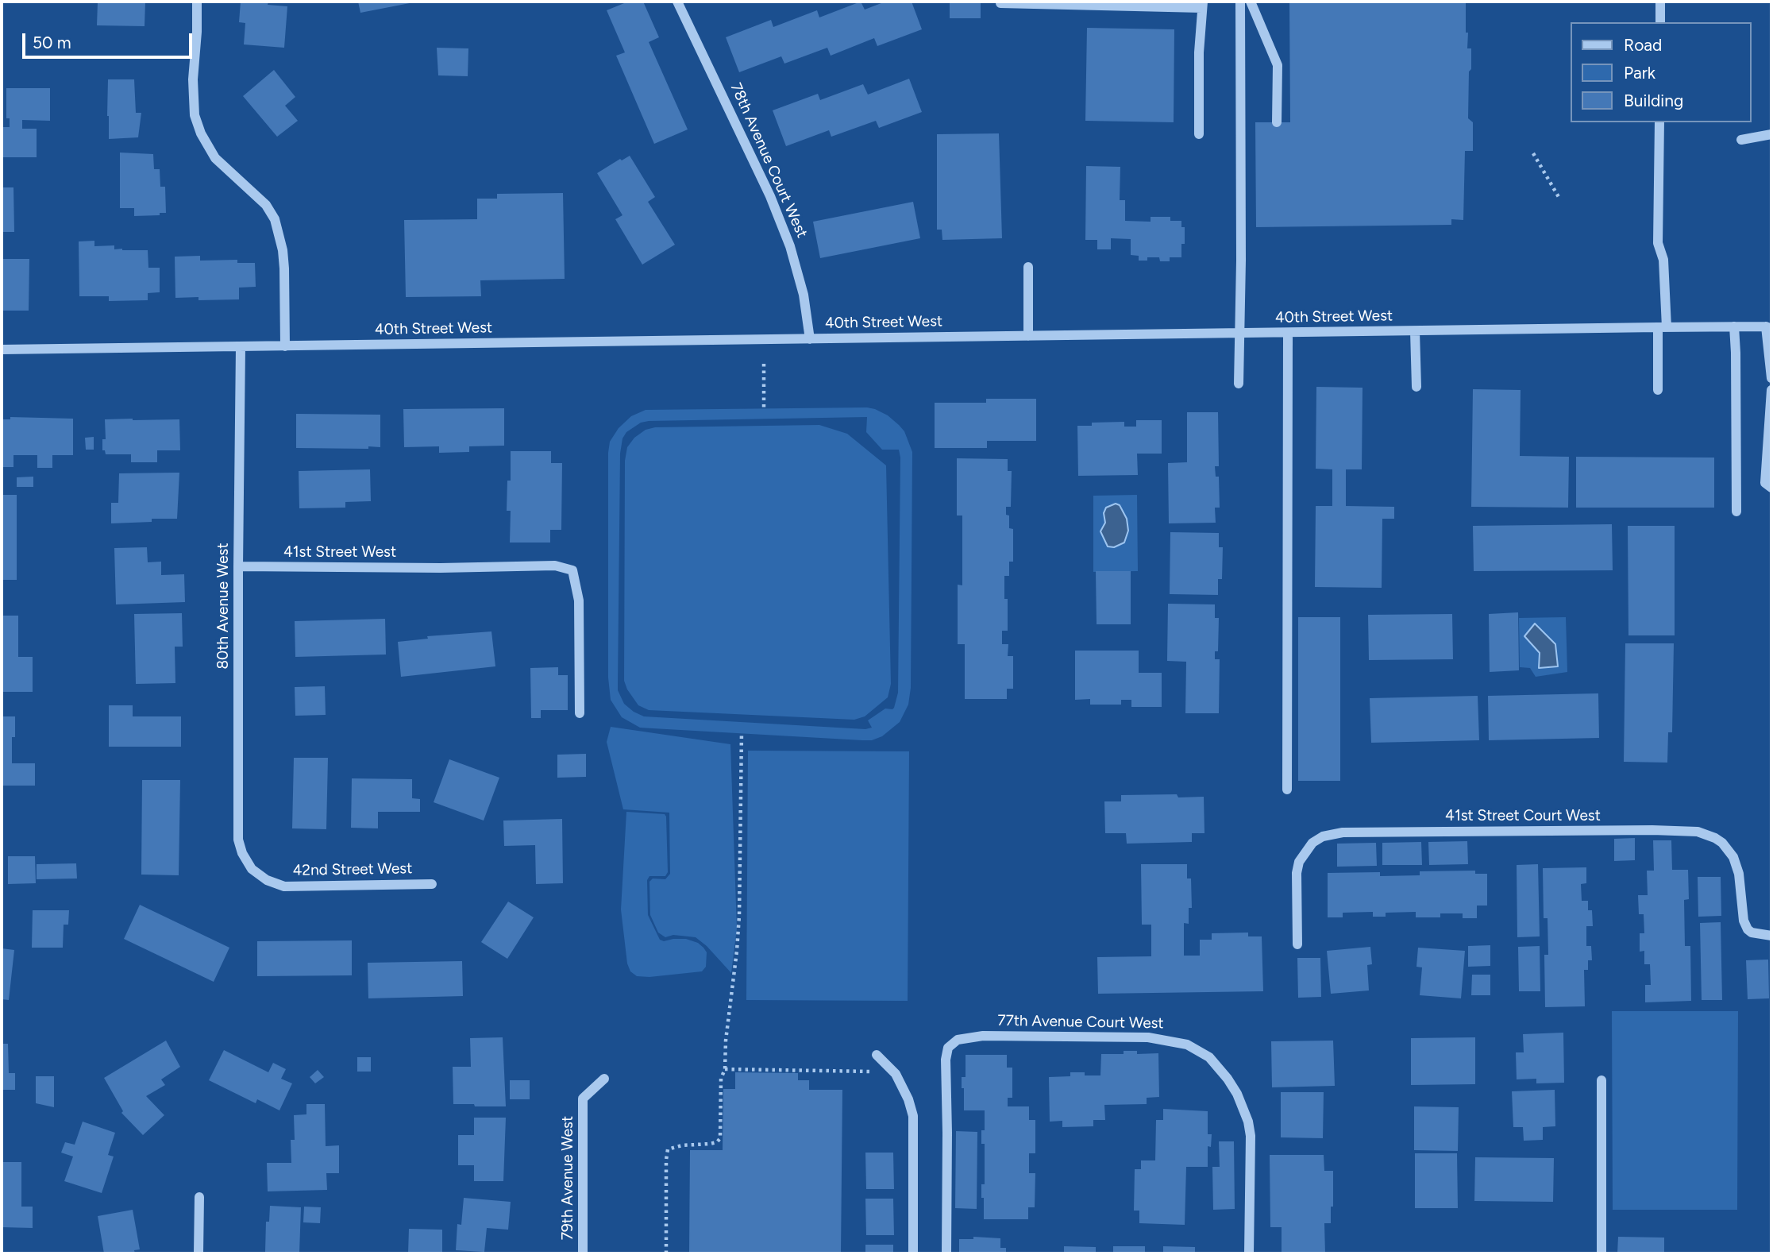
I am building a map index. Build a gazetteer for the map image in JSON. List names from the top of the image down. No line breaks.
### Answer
{"streets":{"street":["78th Avenue Court West","40th Street West","41st Street West","80th Avenue West","41st Street Court West","42nd Street West","77th Avenue Court West","79th Avenue West"]},"crossings":[["78th Avenue Court West","40th Street West"],["40th Street West","80th Avenue West"],["41st Street West","80th Avenue West"],["80th Avenue West","42nd Street West"]],"legend":["Road","Park","Building"],"scale_bar":"50 m"}
